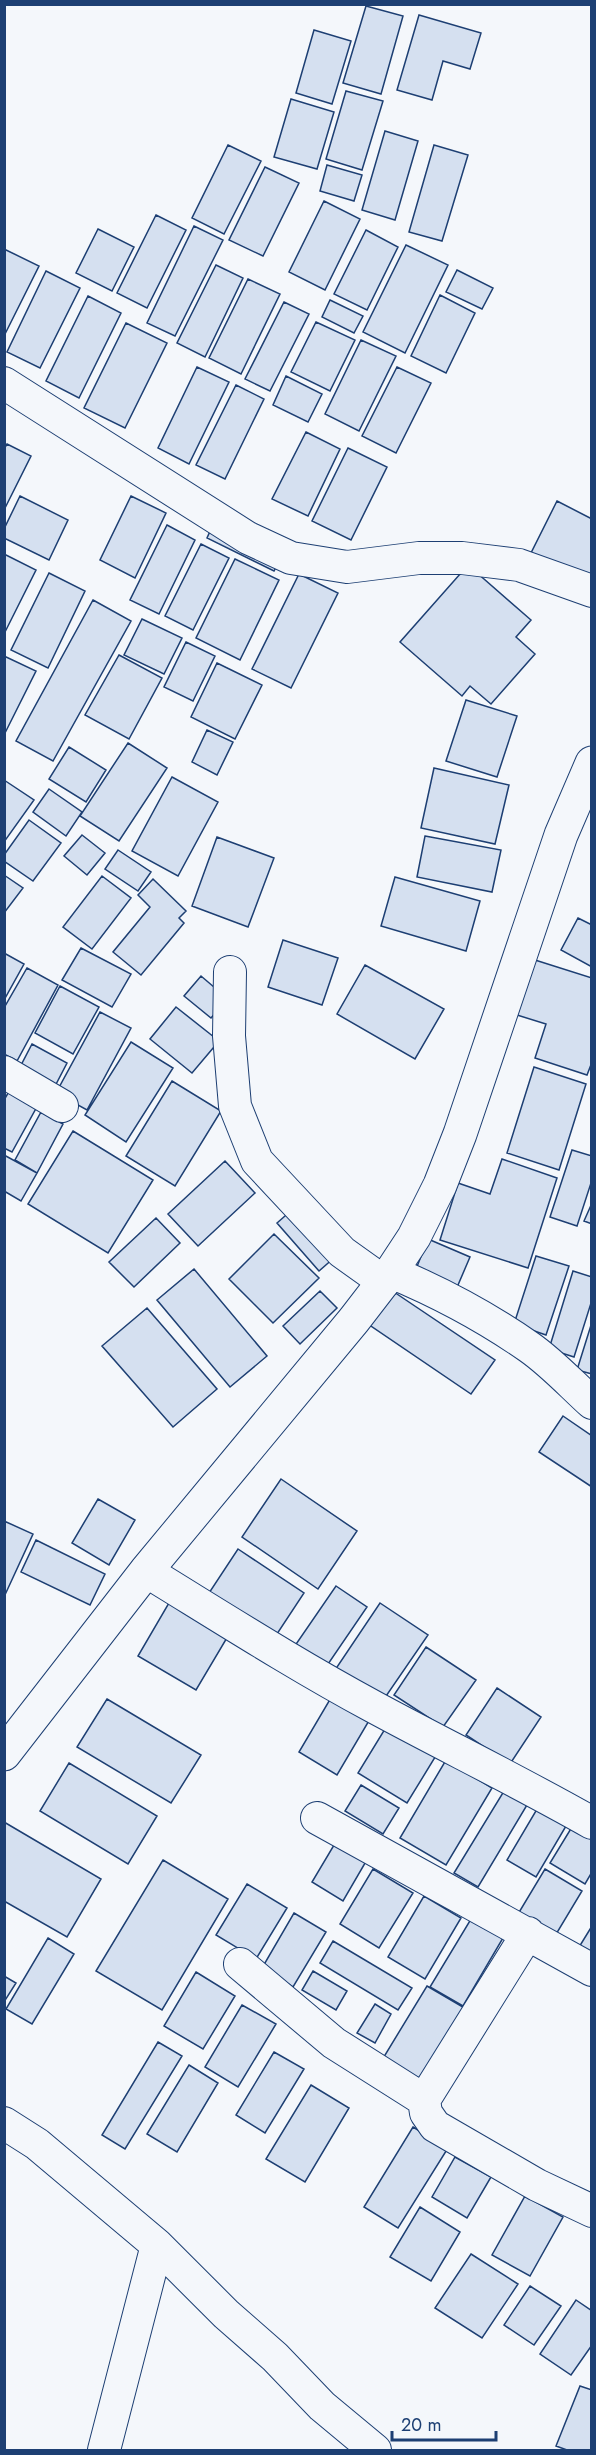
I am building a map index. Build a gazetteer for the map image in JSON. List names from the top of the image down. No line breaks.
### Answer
{"scale_bar":"20 m"}
